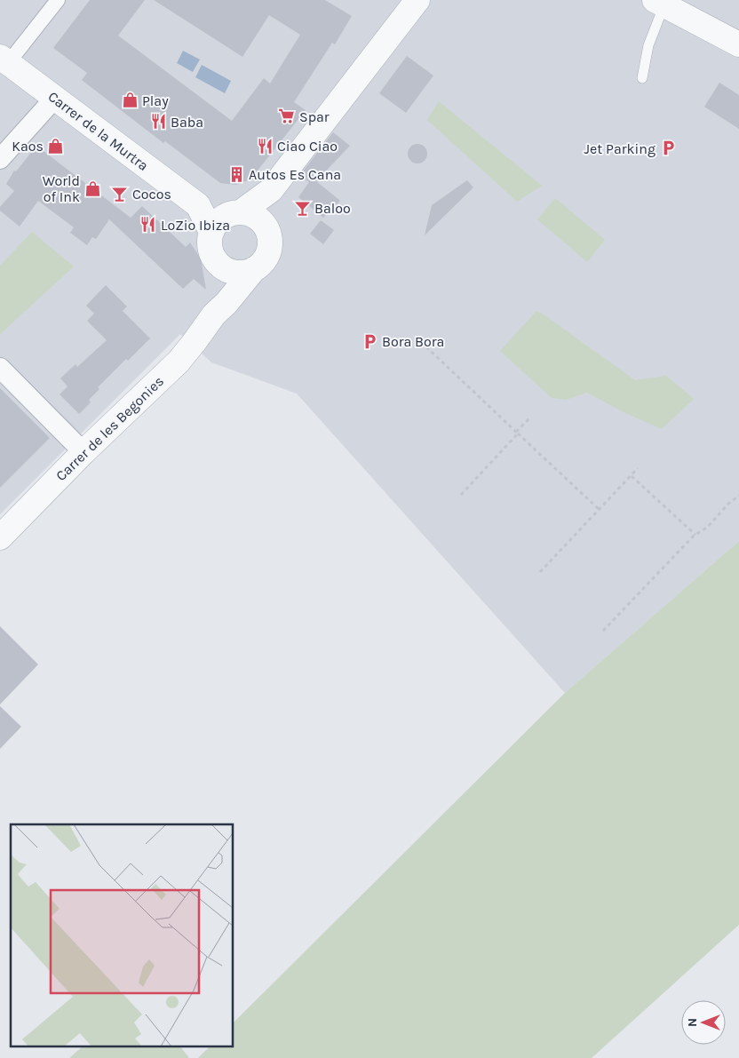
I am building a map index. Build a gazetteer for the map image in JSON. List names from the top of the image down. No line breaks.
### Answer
{"streets":{"street":["Carrer de la Murtra","Carrer de les Begonies"]},"crossings":[["Carrer de la Murtra","Carrer de les Begonies"]],"places":{"shop":["Play","Kaos","World of Ink"],"supermarket":["Spar"],"restaurant":["Baba","Ciao Ciao","LoZio Ibiza"],"parking":["Jet Parking","Bora Bora"],"building":["Autos Es Cana"],"bar":["Cocos","Baloo"]},"north":"left"}
